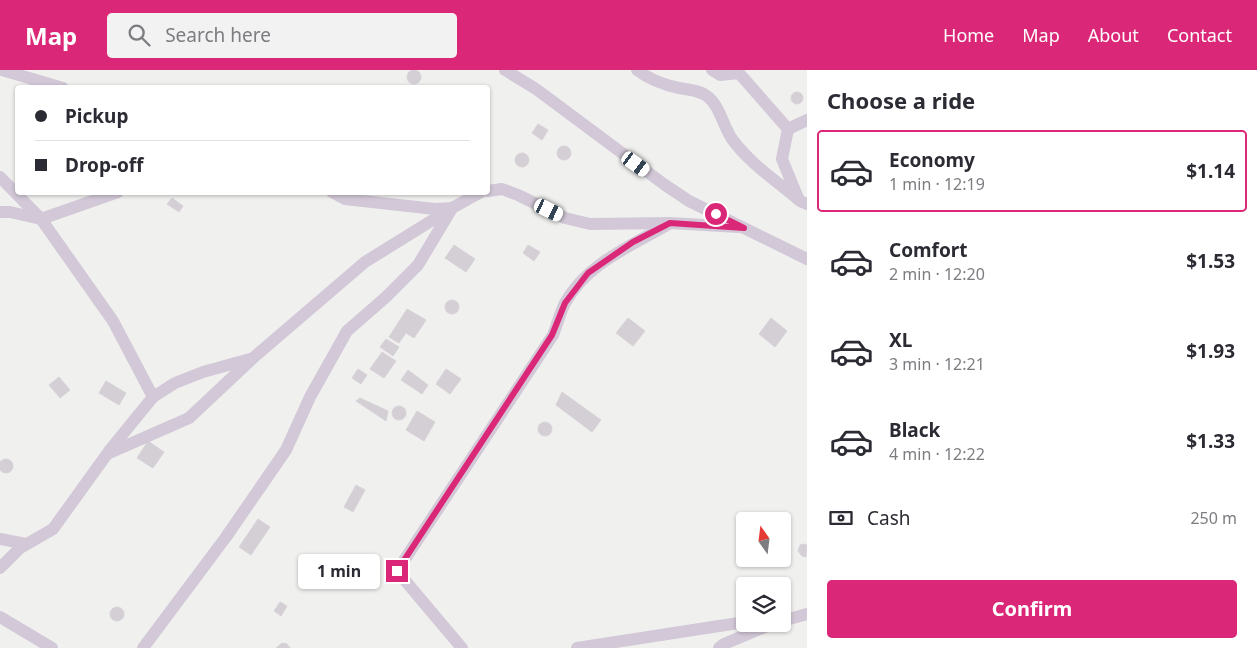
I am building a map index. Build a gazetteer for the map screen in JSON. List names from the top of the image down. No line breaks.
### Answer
{"north":"top","page":{"header":"Map","search":"Search here","nav":["Home","Map","About","Contact"],"heading":"Choose a ride","banner":["Pickup","Drop-off"],"list":[{"name":"Economy","note":"1 min · 12:19","value":"$1.14"},{"name":"Comfort","note":"2 min · 12:20","value":"$1.53"},{"name":"XL","note":"3 min · 12:21","value":"$1.93"},{"name":"Black","note":"4 min · 12:22","value":"$1.33"}],"pay":["Cash","250 m"],"bubble":"1 min","buttons":"Confirm"}}
